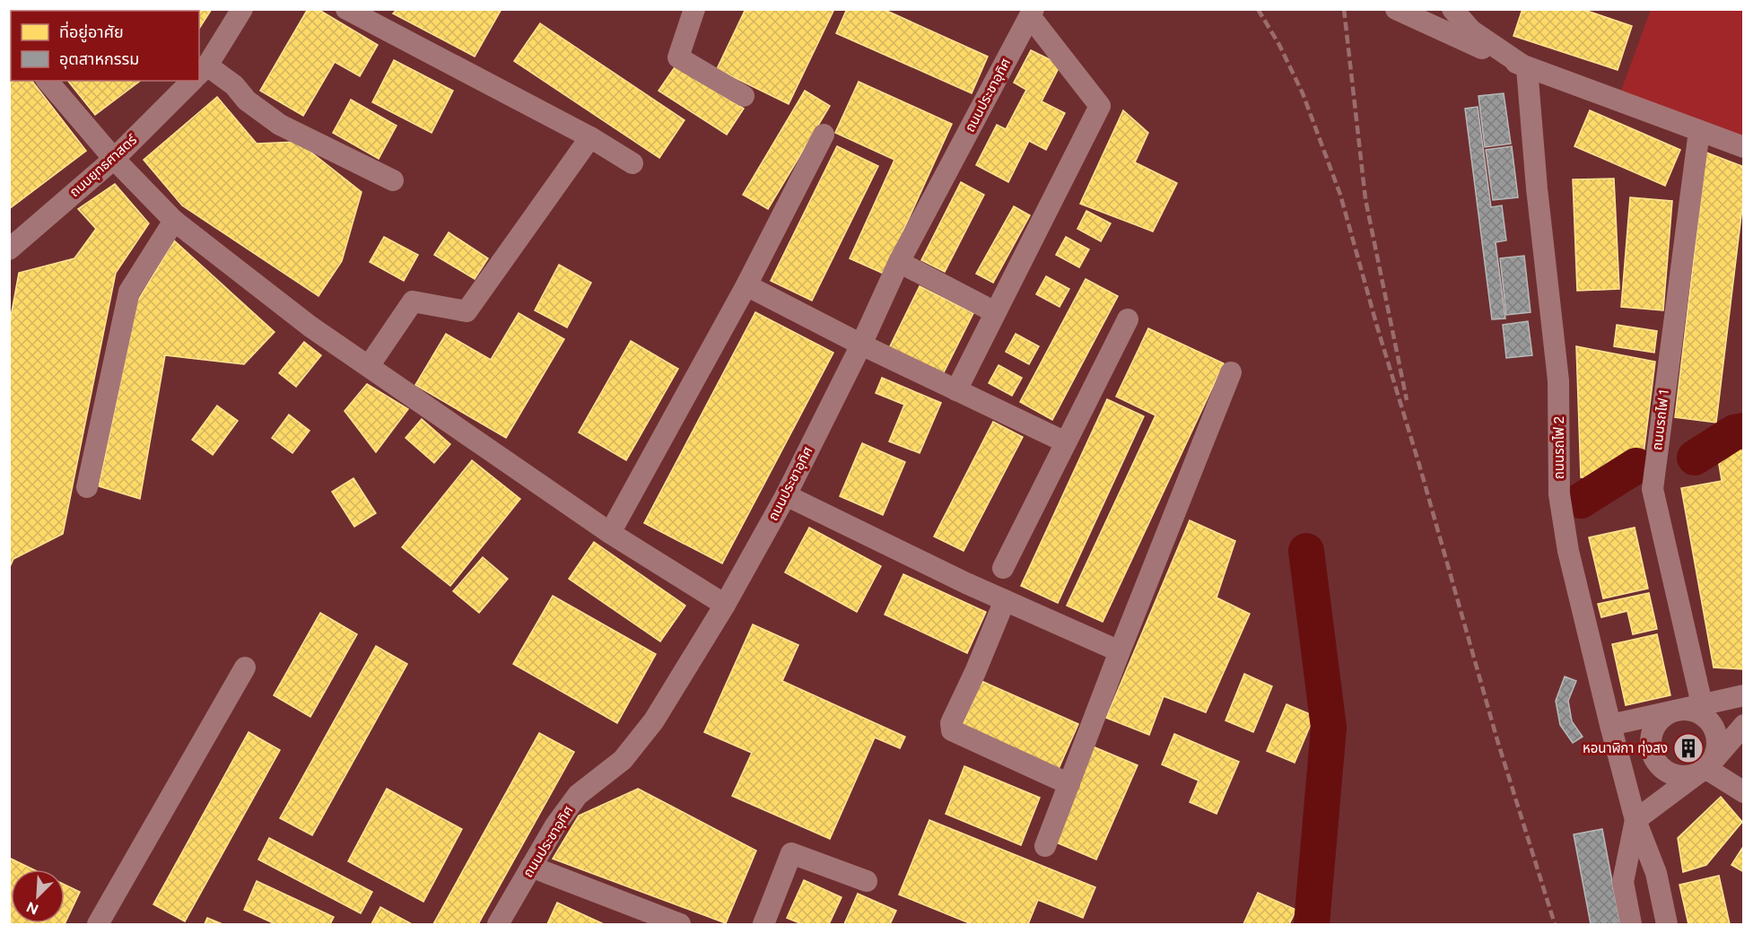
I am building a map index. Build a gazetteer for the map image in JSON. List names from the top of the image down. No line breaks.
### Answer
{"streets":{"street":["ถนนประชาอุทิศ","ถนนยุทธศาสตร์","ถนนรถไฟ 1","ถนนรถไฟ 2"]},"places":{"building":["หอนาฬิกา ทุ่งสง"]},"legend":["ที่อยู่อาศัย","อุตสาหกรรม"],"north":"bottom left"}
